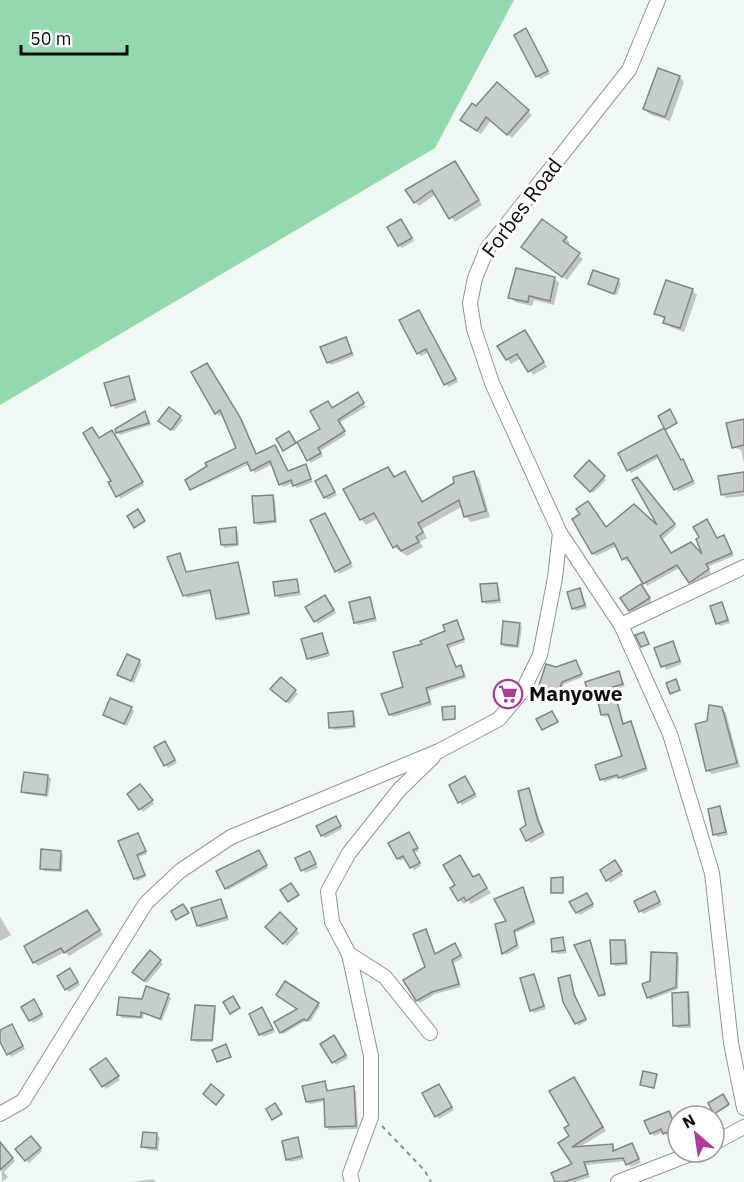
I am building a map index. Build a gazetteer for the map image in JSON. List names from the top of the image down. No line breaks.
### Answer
{"streets":{"street":["Forbes Road"]},"places":{"supermarket":["Manyowe"]},"scale_bar":"50 m","north":"top left"}
